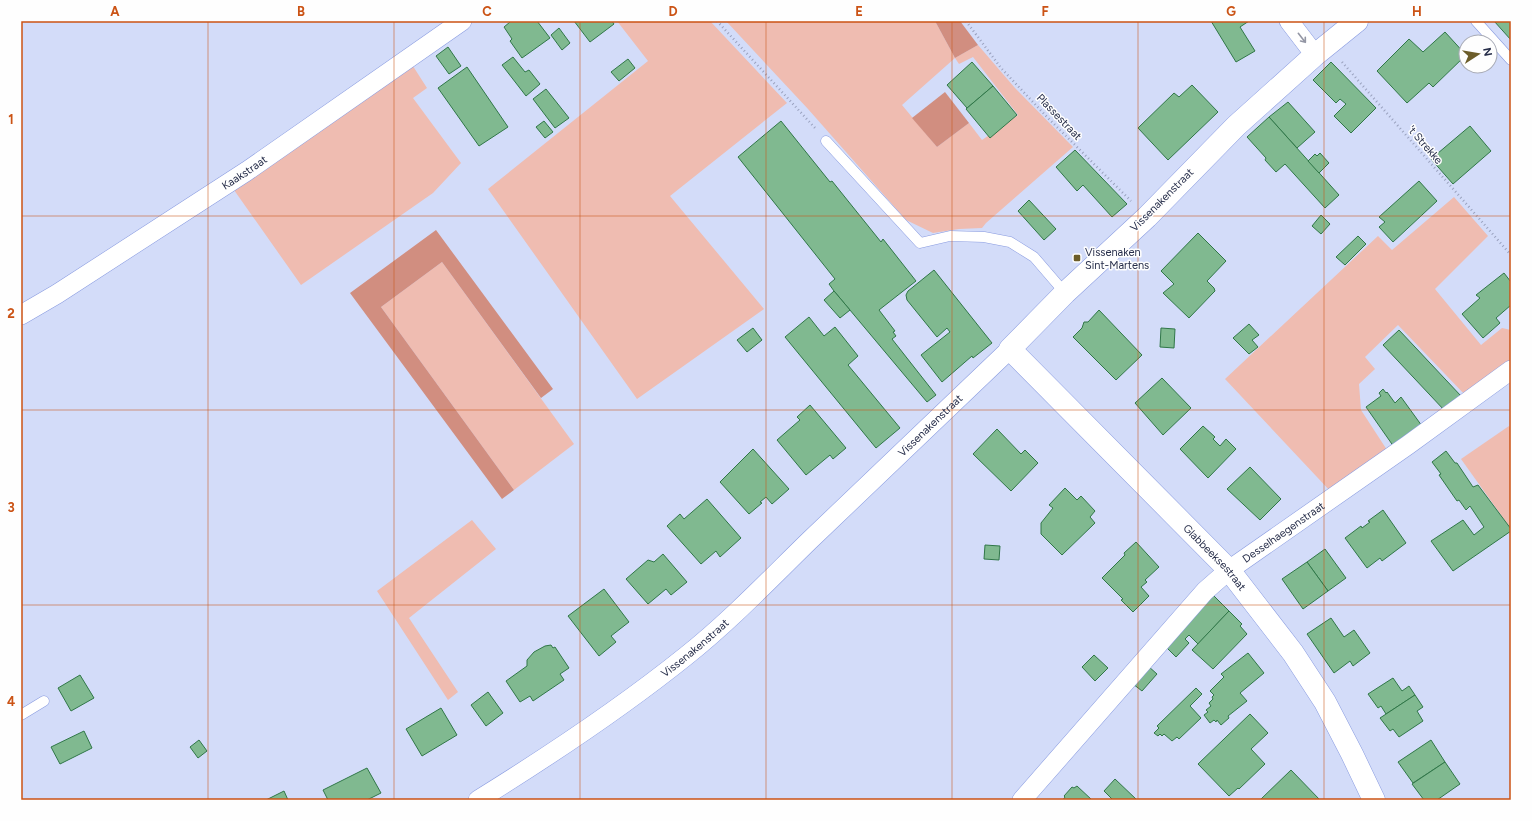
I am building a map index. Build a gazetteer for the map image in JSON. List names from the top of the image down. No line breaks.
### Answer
{"streets":{"street":["Kaakstraat","Vissenakenstraat","Desselhaegenstraat","Glabbeeksestraat"],"path":["Plassestraat","'t Strekke"]},"crossings":[["Plassestraat","Vissenakenstraat"],["'t Strekke","Vissenakenstraat"],["Vissenakenstraat","Glabbeeksestraat"],["Desselhaegenstraat","Glabbeeksestraat"]],"places":{"transit":["Vissenaken Sint-Martens"]},"north":"right","grid":{"columns":["A","B","C","D","E","F","G","H"],"rows":["1","2","3","4"]}}
